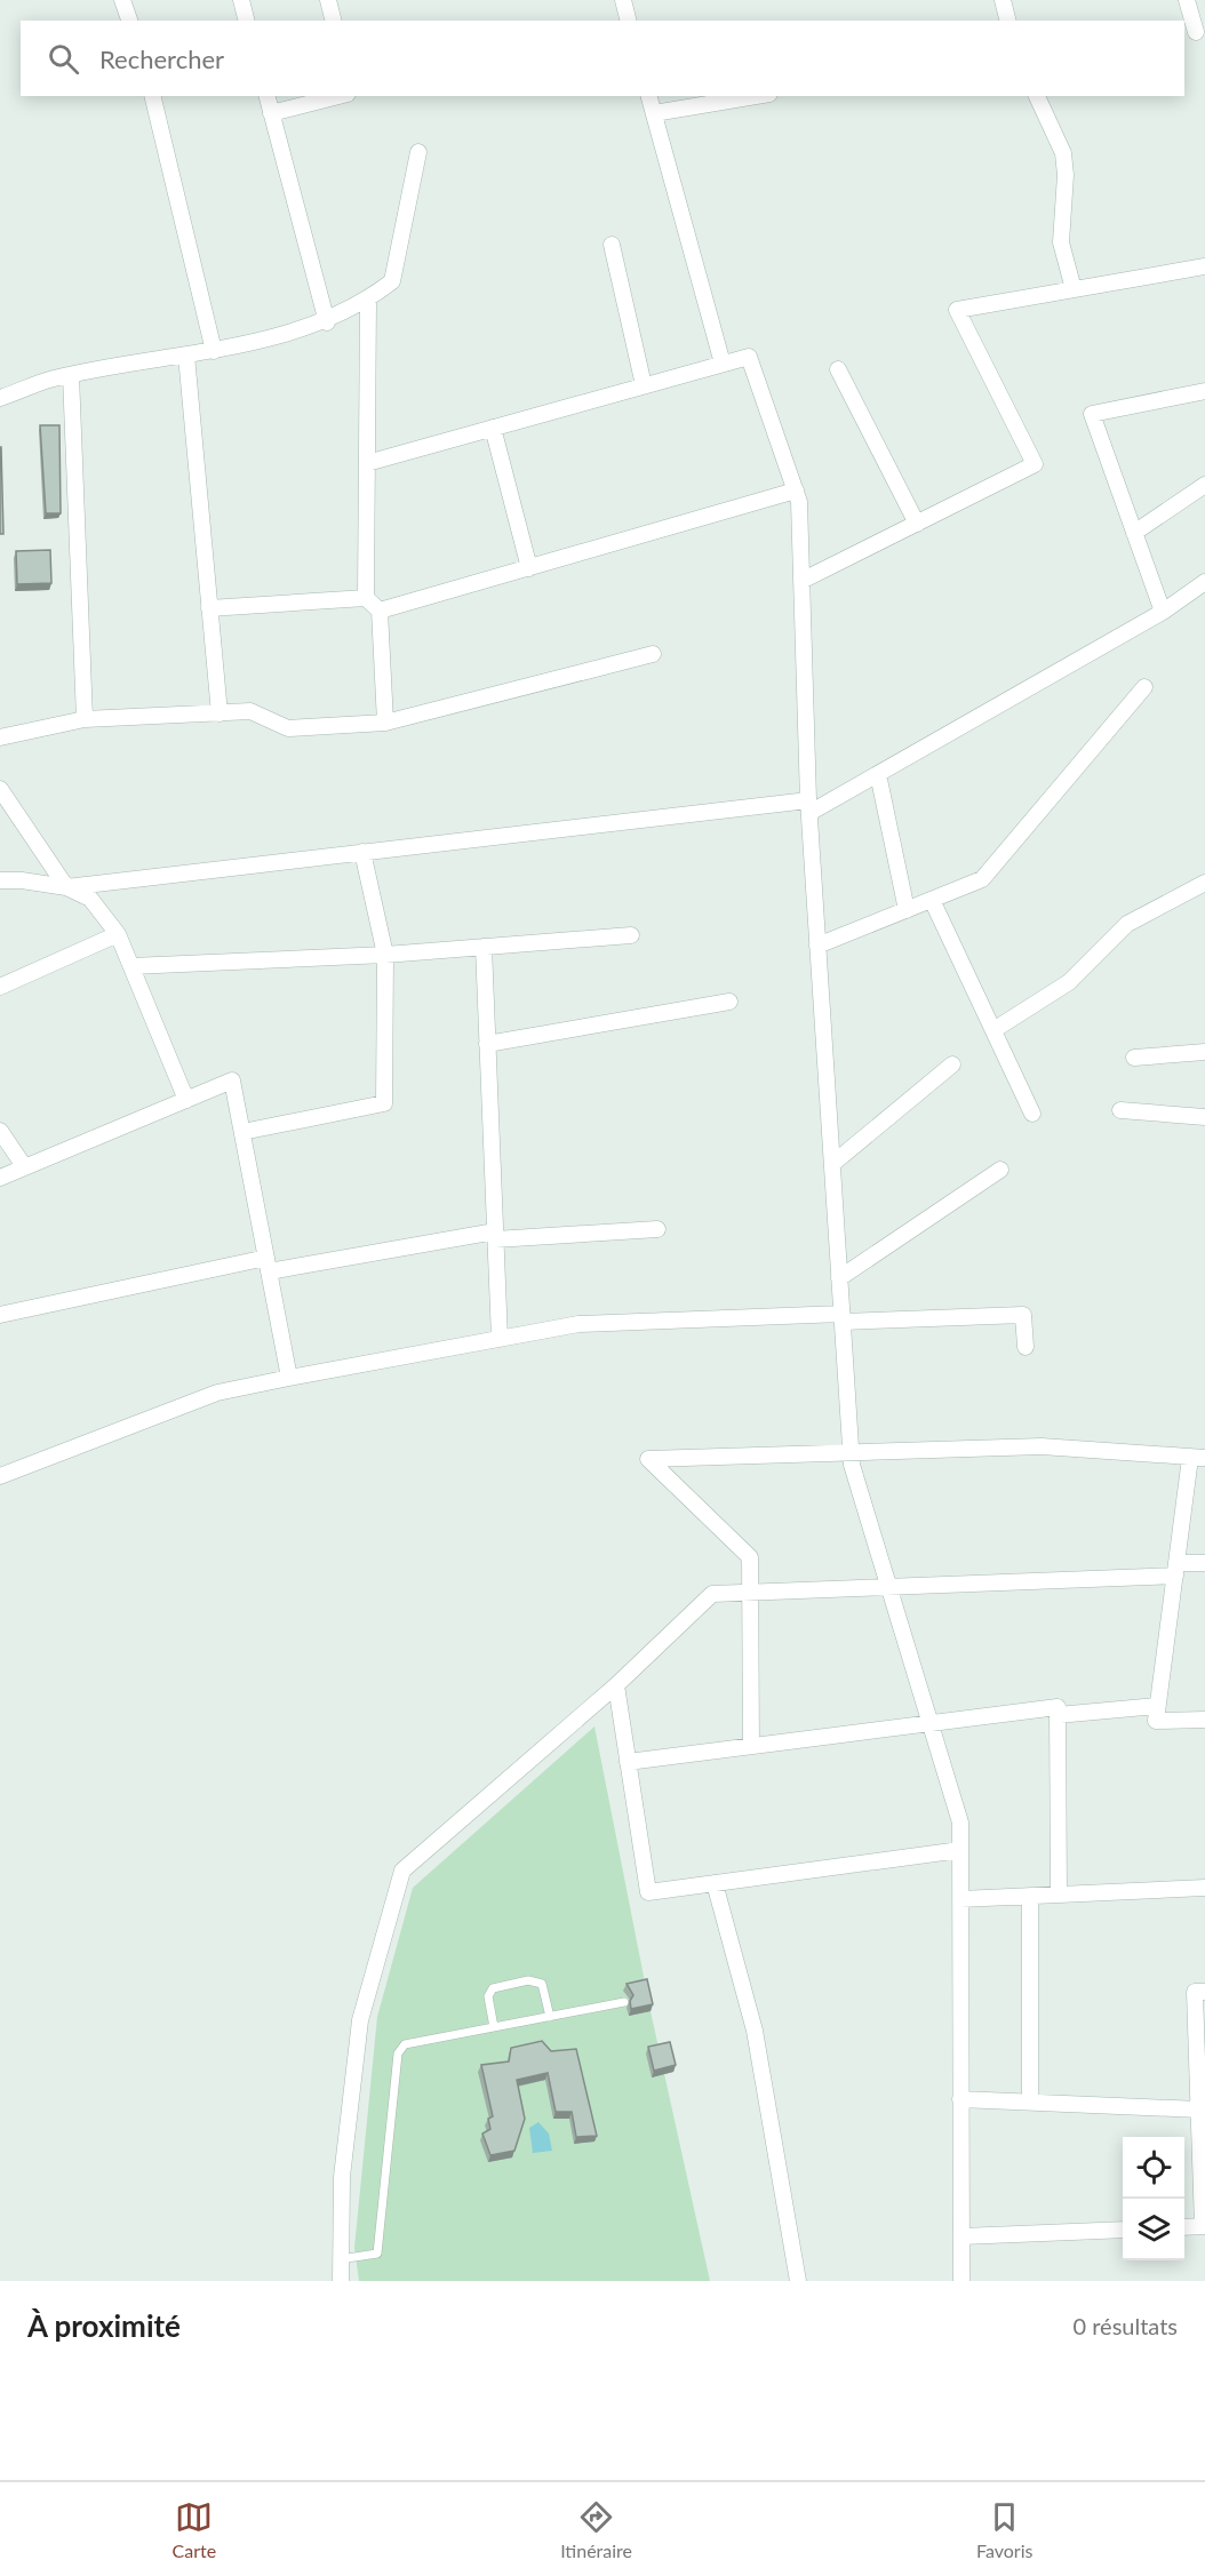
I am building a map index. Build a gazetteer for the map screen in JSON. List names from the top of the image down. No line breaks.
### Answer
{"page":{"search":"Rechercher","heading":["À proximité","0 résultats"],"nav":["Carte","Itinéraire","Favoris"]}}
